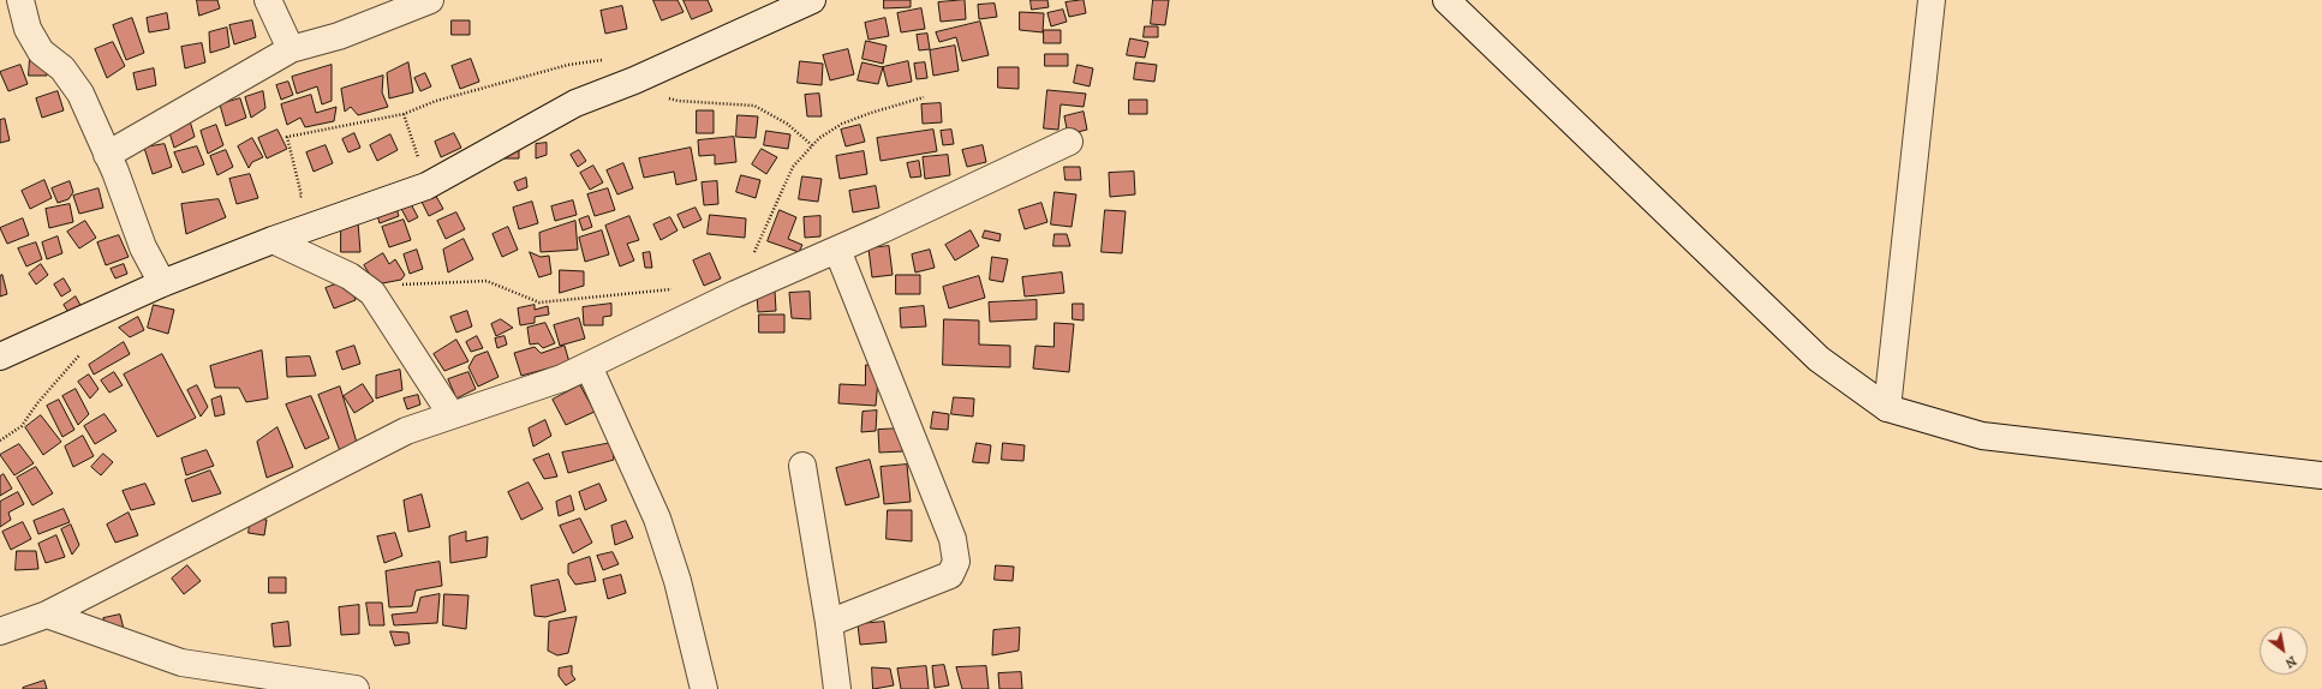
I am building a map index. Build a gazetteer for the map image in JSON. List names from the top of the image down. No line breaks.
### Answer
{"north":"bottom right"}
